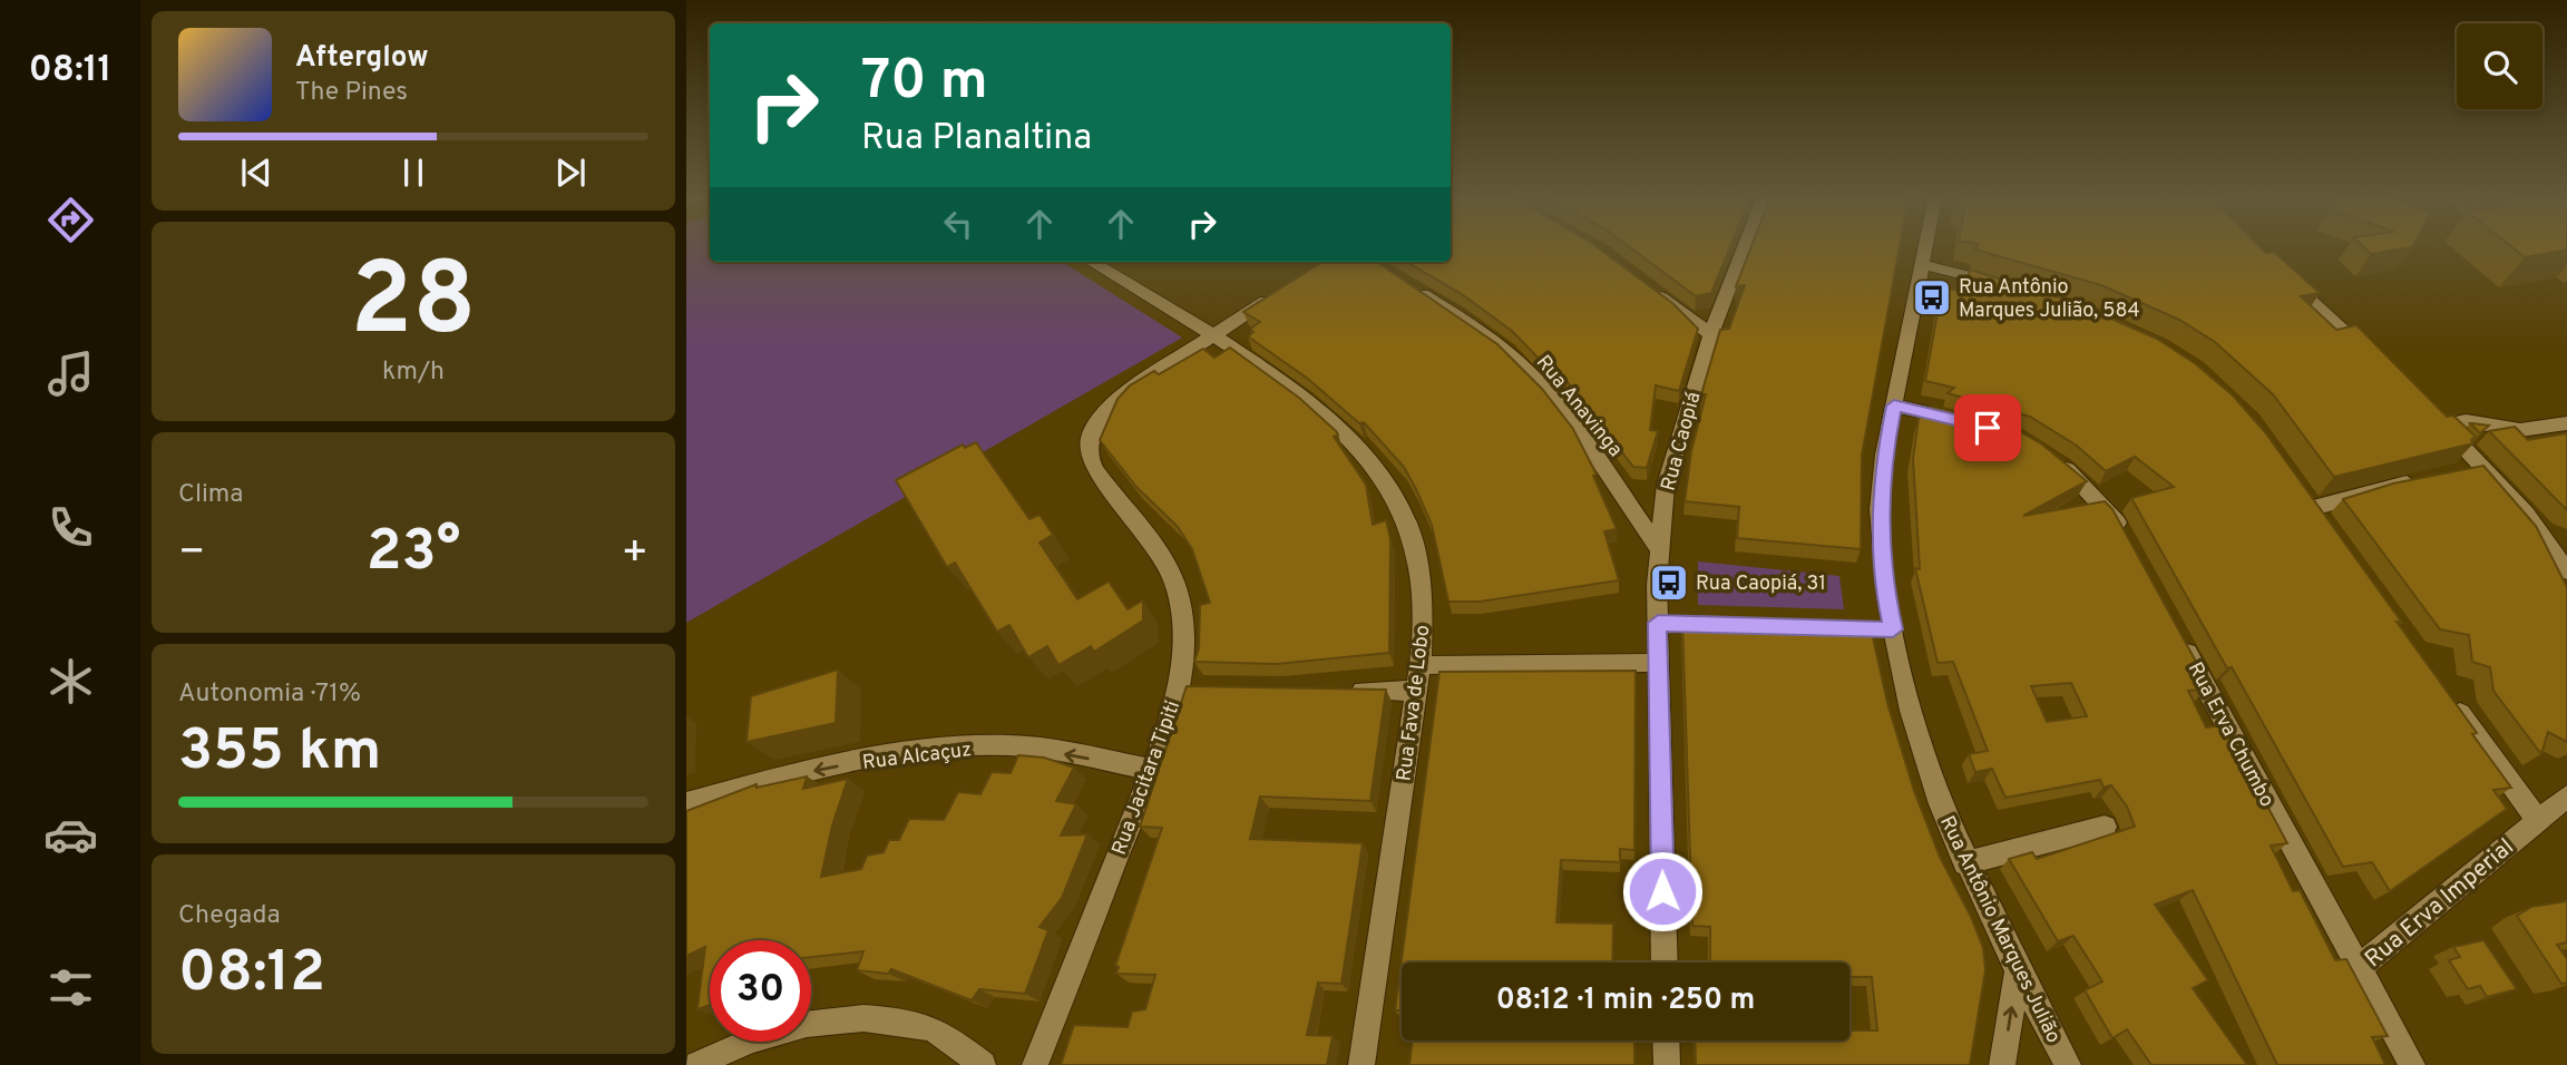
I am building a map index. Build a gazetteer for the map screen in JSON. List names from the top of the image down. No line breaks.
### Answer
{"streets":{"street":["Rua Anavinga","Rua Caopiá","Rua Fava de Lobo","Rua Erva Chumbo","Rua Alcaçuz","Rua Jacitara Tipiti","Rua Erva Imperial","Rua Antônio Marques Julião"]},"crossings":[["Rua Anavinga","Rua Caopiá"],["Rua Fava de Lobo","Rua Jacitara Tipiti"],["Rua Erva Chumbo","Rua Erva Imperial"],["Rua Alcaçuz","Rua Jacitara Tipiti"]],"one_way":["Rua Alcaçuz"],"places":{"bus stop":["Rua Antônio Marques Julião, 584","Rua Caopiá, 31"]},"page":{"tabs":"08:11","turn":["70 m","Rua Planaltina"],"song":["Afterglow","The Pines"],"tile":[["28","km/h"],"Clima",["Autonomia · 71%","355 km"],["Chegada","08:12"]],"heat":["−","23°","+"],"limit":"30","trip":"08:12 · 1 min · 250 m"}}
